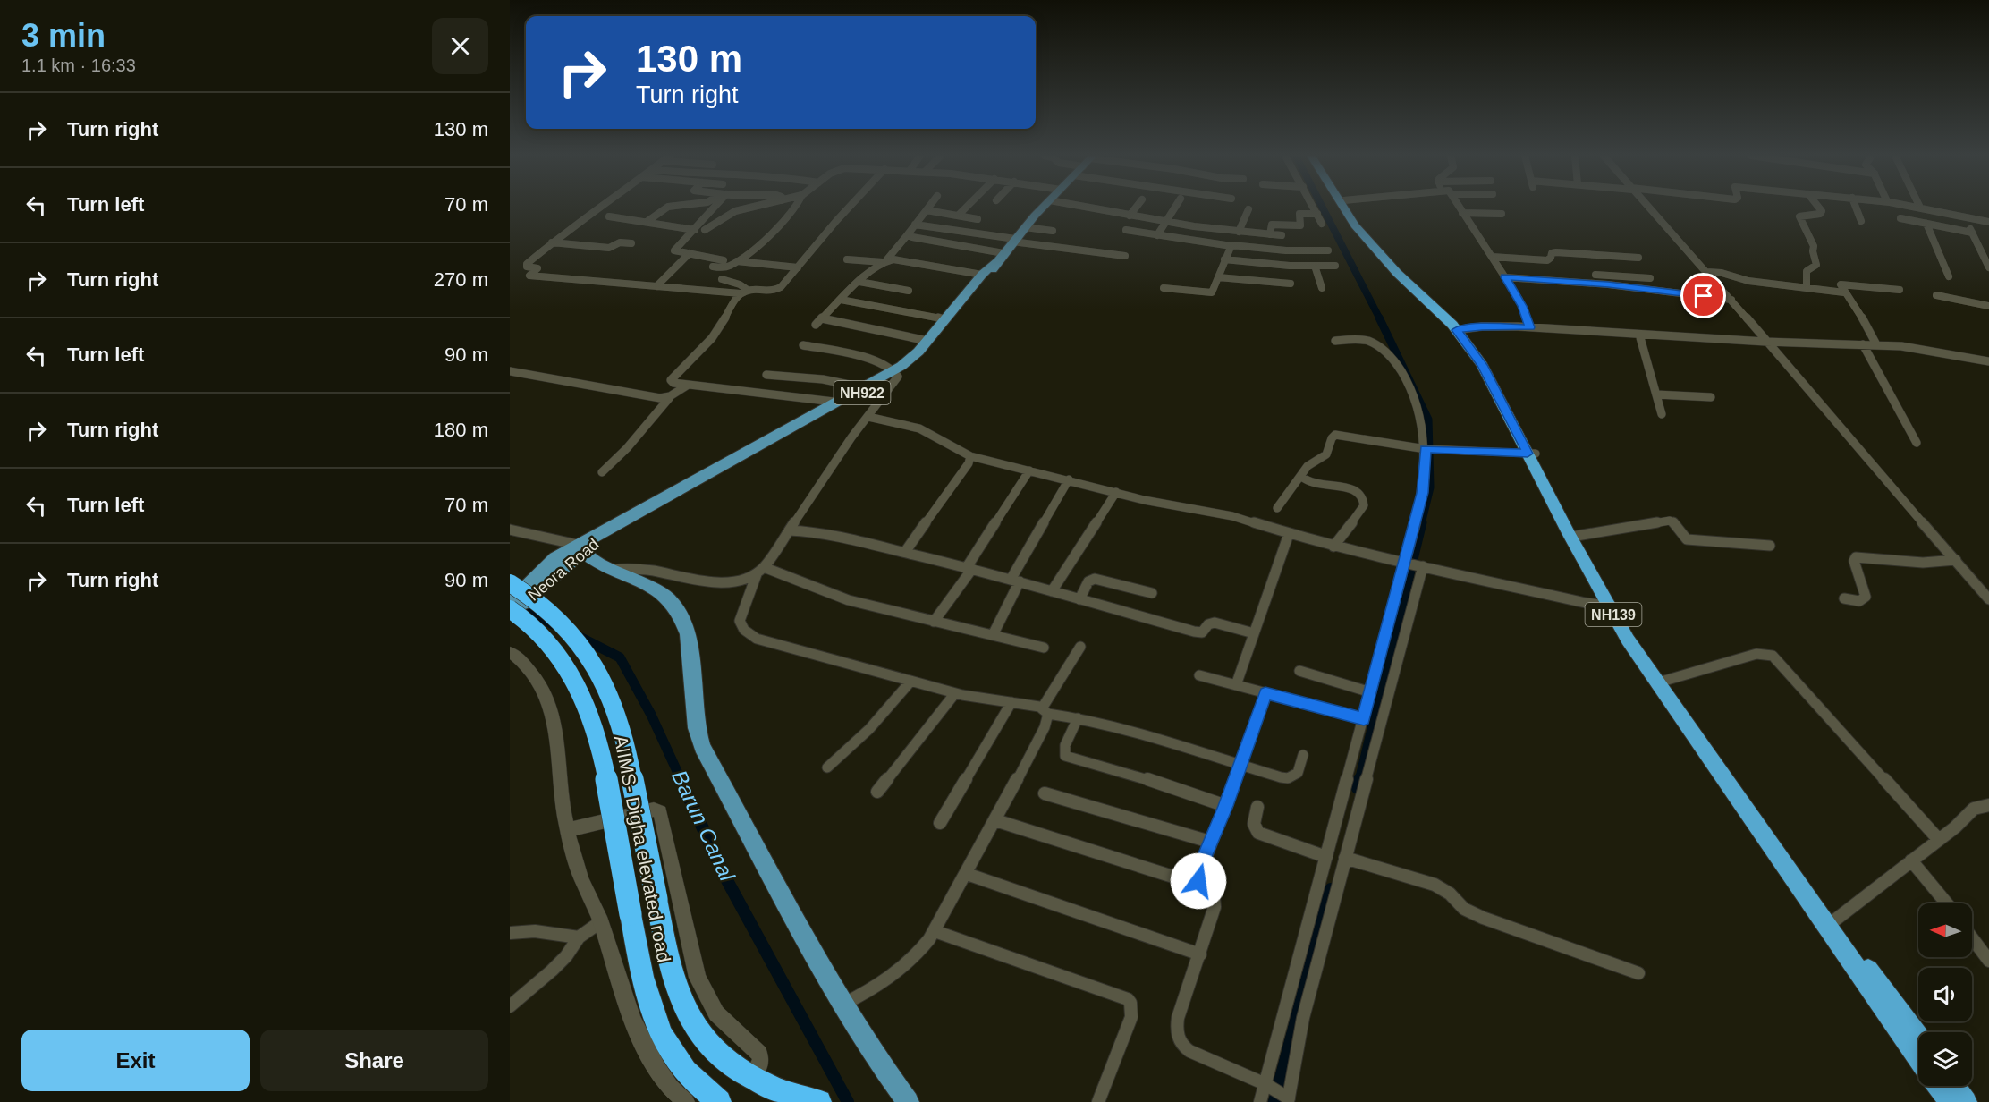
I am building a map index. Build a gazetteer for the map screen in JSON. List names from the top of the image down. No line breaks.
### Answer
{"streets":{"highway":["NH139","AIIMS- Digha elevated road"],"main road":["NH922","Neora Road"]},"crossings":[["NH922","Neora Road"],["Neora Road","AIIMS- Digha elevated road"]],"water":["Barun Canal"],"north":"left","page":{"heading":["3 min","1.1 km · 16:33"],"turn":["130 m","Turn right"],"list":[{"name":"Turn right","value":"130 m"},{"name":"Turn left","value":"70 m"},{"name":"Turn right","value":"270 m"},{"name":"Turn left","value":"90 m"},{"name":"Turn right","value":"180 m"},{"name":"Turn left","value":"70 m"},{"name":"Turn right","value":"90 m"}],"buttons":["Exit","Share"]}}
